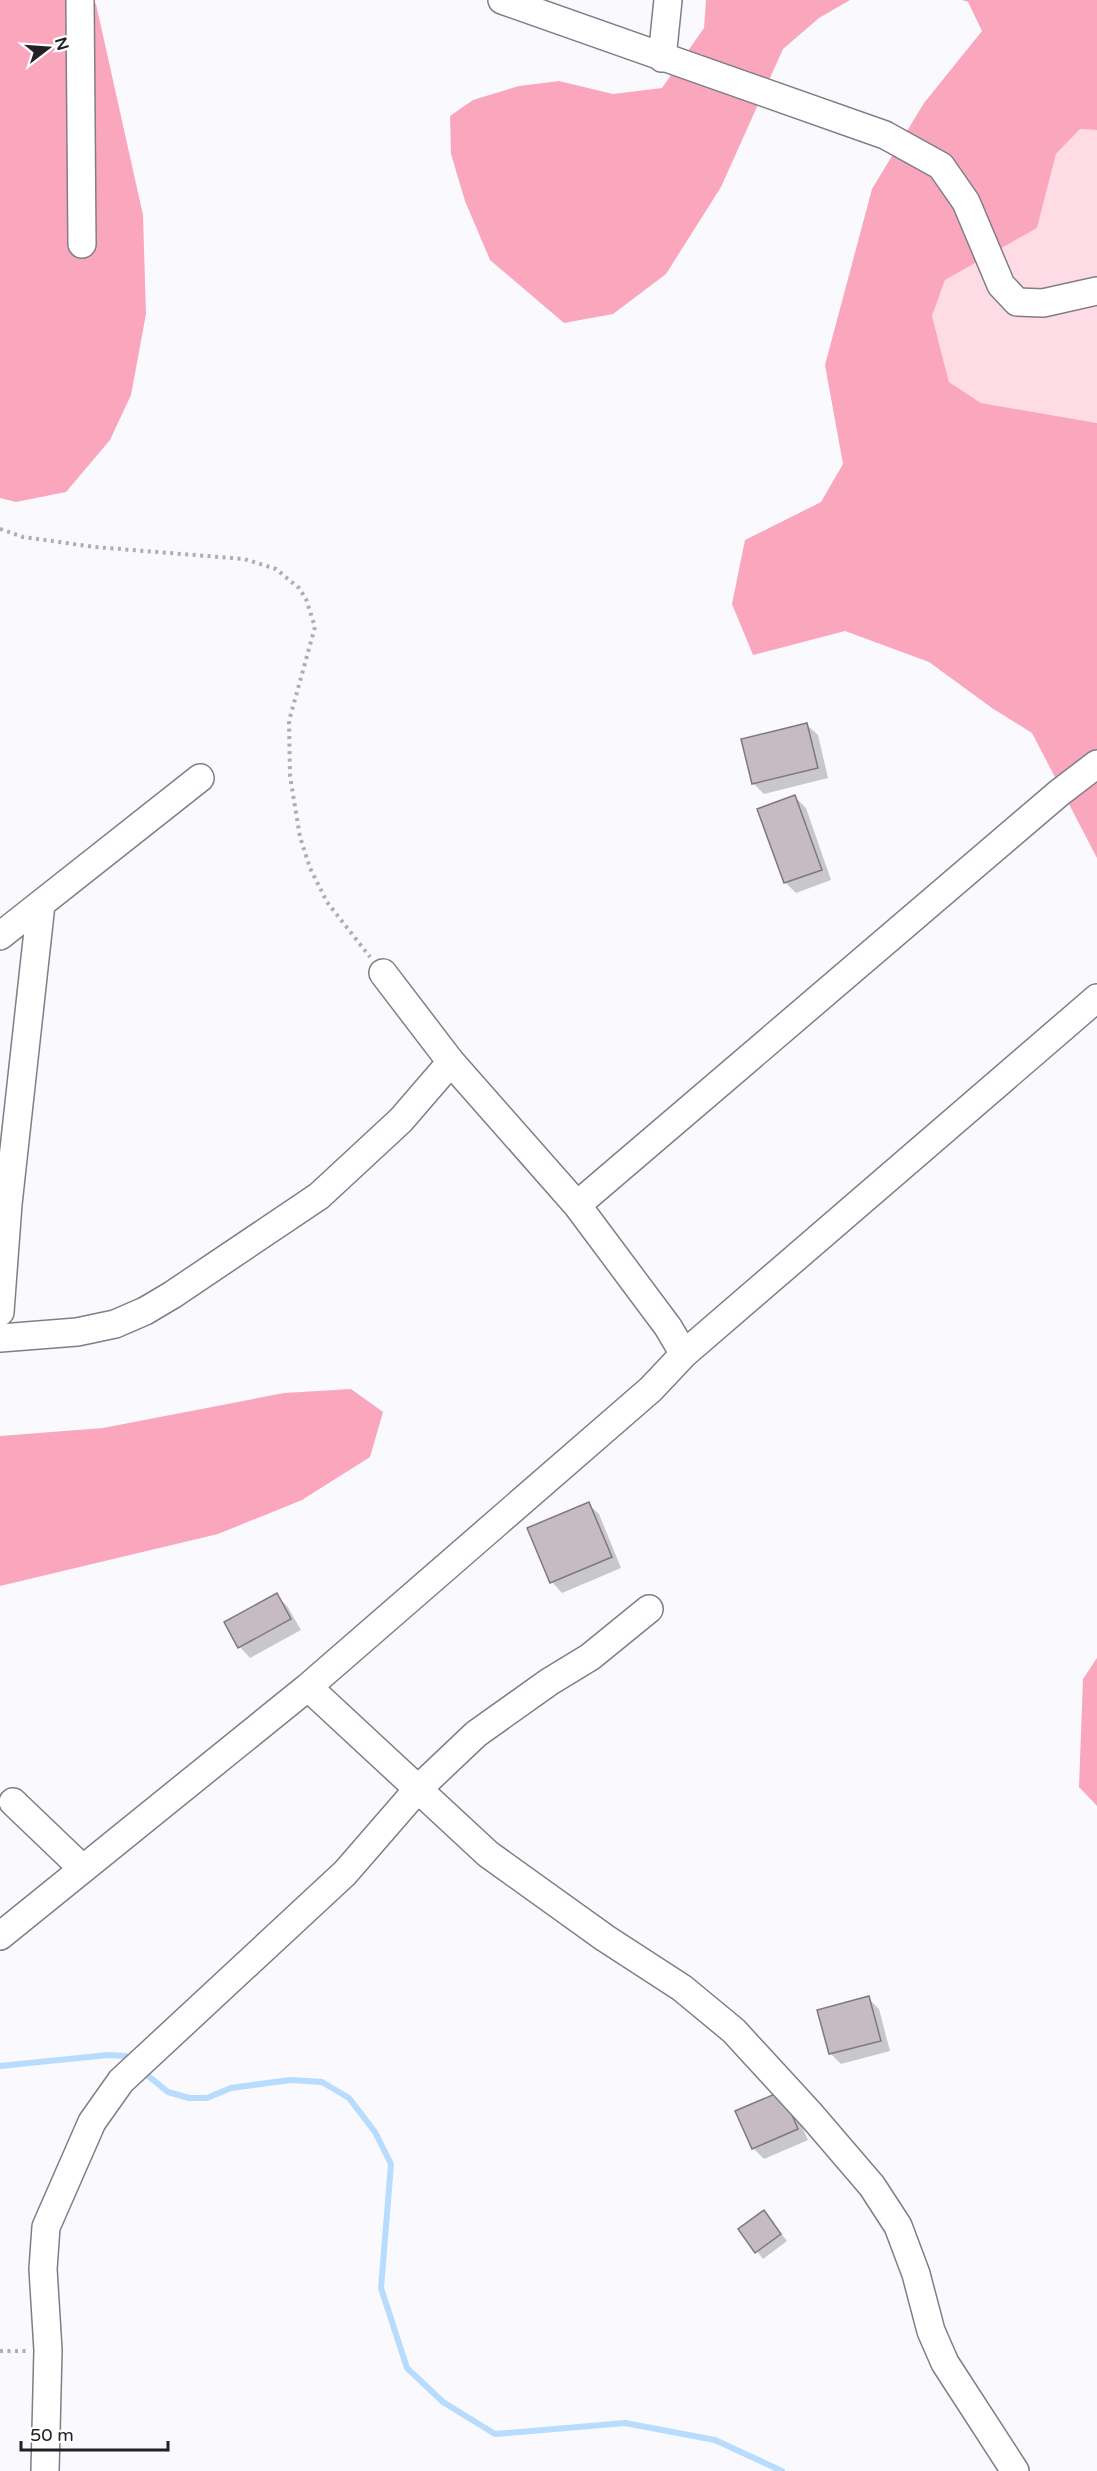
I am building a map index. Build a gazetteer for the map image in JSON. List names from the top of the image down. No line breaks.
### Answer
{"scale_bar":"50 m","north":"right"}
